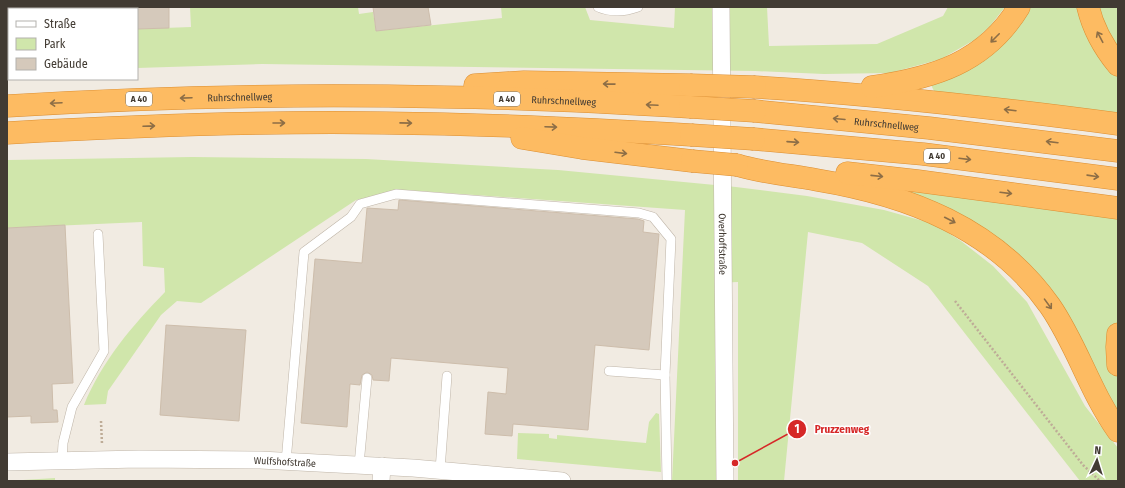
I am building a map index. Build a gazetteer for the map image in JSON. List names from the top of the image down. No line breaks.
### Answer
{"streets":{"highway":["Ruhrschnellweg","A 40"],"street":["Overhoffstraße","Wulfshofstraße"]},"places":["Pruzzenweg"],"legend":["Straße","Park","Gebäude"],"north":"top"}
